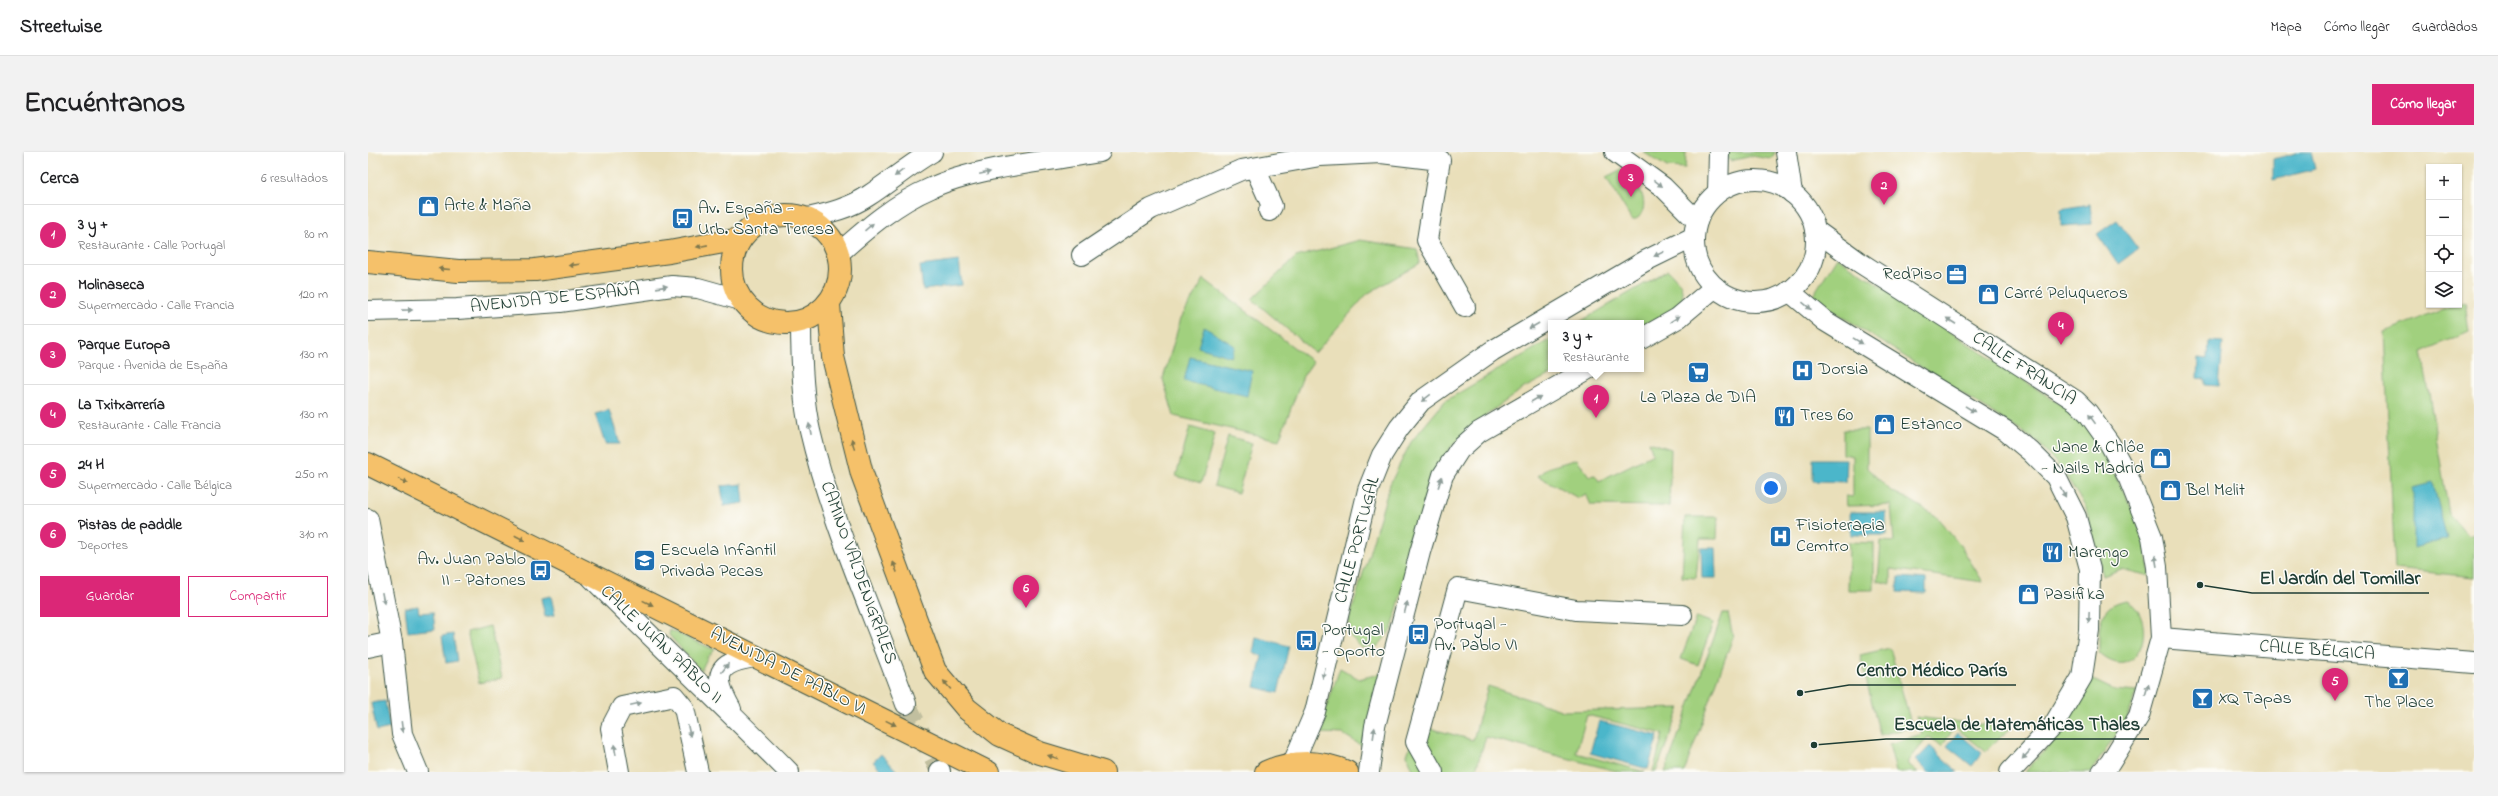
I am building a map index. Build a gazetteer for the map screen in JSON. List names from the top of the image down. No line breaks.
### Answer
{"streets":{"main road":["AVENIDA DE ESPAÑA","AVENIDA DE PABLO VI"],"street":["CALLE FRANCIA","CALLE PORTUGAL","CAMINO VALDENIGRALES","CALLE JUAN PABLO II","CALLE BÉLGICA"]},"crossings":[["AVENIDA DE ESPAÑA","CAMINO VALDENIGRALES"],["CALLE FRANCIA","CALLE PORTUGAL"],["CALLE FRANCIA","CALLE BÉLGICA"],["CALLE JUAN PABLO II","AVENIDA DE PABLO VI"]],"one_way":["CALLE FRANCIA","CAMINO VALDENIGRALES","AVENIDA DE PABLO VI"],"places":{"shop":["Arte & Maña","Carré Peluqueros","Estanco","Jane & Chlôe - Nails Madrid","Bel Melit","Pasifika"],"bus stop":["Av. España - Urb. Santa Teresa","Av. Juan Pablo II - Patones","Portugal - Av. Pablo VI","Portugal - Oporto"],"office":["RedPiso"],"hospital":["Dorsia","Fisioterapia Cemtro"],"supermarket":["La Plaza de DIA"],"restaurant":["Tres 60","Marengo"],"school or university":["Escuela Infantil Privada Pecas"],"other":["El Jardín del Tomillar","Centro Médico París","Escuela de Matemáticas Thales"],"bar":["The Place","XQ Tapas"]},"page":{"header":"Streetwise","nav":["Mapa","Cómo llegar","Guardados"],"title":"Encuéntranos","buttons":["Cómo llegar",["Guardar","Compartir"]],"heading":["Cerca","6 resultados"],"map_buttons":["+","−"],"pins":["3","2","4","1","6","5"],"list":[{"mark":"1","name":"3 y +","note":"Restaurante · Calle Portugal","value":"80 m"},{"mark":"2","name":"Molinaseca","note":"Supermercado · Calle Francia","value":"120 m"},{"mark":"3","name":"Parque Europa","note":"Parque · Avenida de España","value":"130 m"},{"mark":"4","name":"La Txitxarrería","note":"Restaurante · Calle Francia","value":"130 m"},{"mark":"5","name":"24 H","note":"Supermercado · Calle Bélgica","value":"250 m"},{"mark":"6","name":"Pistas de paddle","note":"Deportes","value":"310 m"}],"popup":["3 y +","Restaurante"]}}
